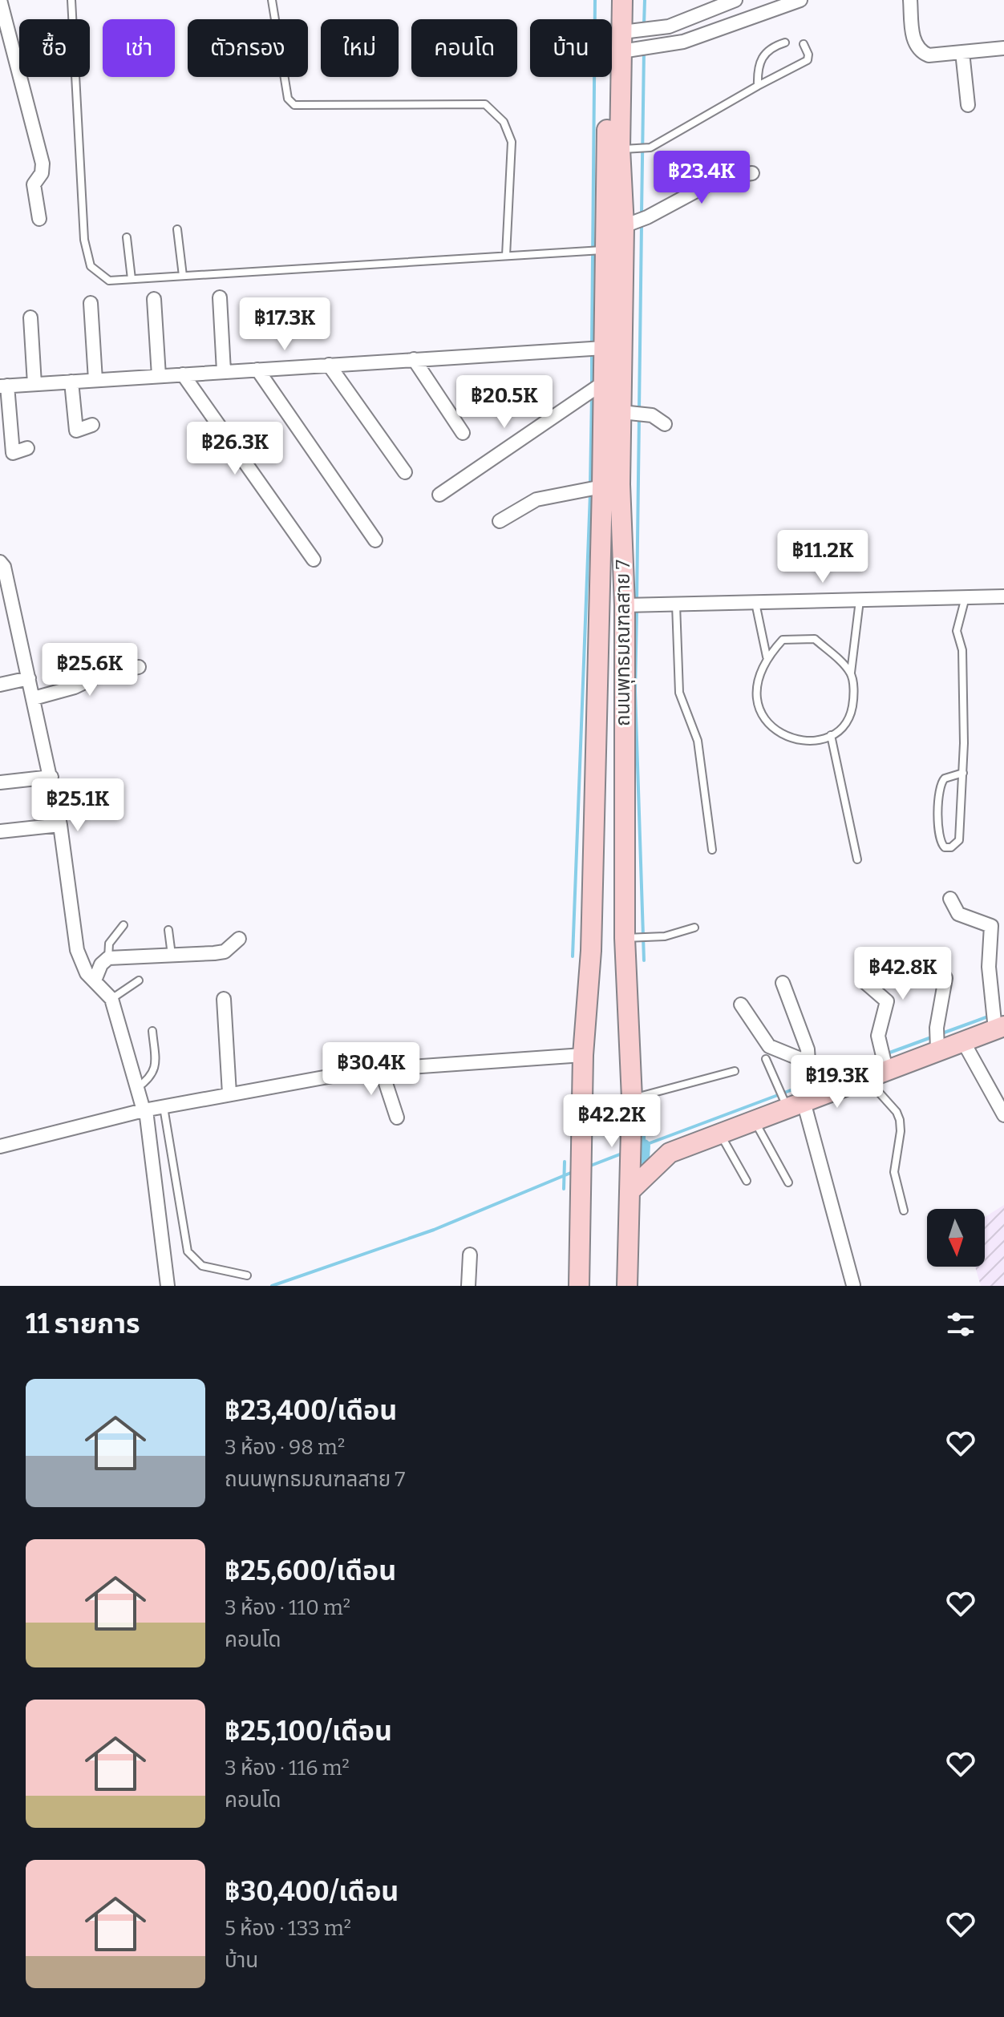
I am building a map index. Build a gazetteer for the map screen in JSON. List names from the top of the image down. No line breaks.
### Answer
{"streets":{"main road":["ถนนพุทธมณฑลสาย 7"]},"north":"bottom","page":{"chip":["ซื้อ","เช่า","ตัวกรอง","ใหม่","คอนโด","บ้าน"],"price":["฿23.4K","฿17.3K","฿20.5K","฿26.3K","฿11.2K","฿25.6K","฿25.1K","฿42.8K","฿30.4K","฿19.3K","฿42.2K"],"heading":"11 รายการ","list":[{"name":"฿23,400/เดือน","note":"3 ห้อง · 98 m² · ถนนพุทธมณฑลสาย 7"},{"name":"฿25,600/เดือน","note":"3 ห้อง · 110 m² · คอนโด"},{"name":"฿25,100/เดือน","note":"3 ห้อง · 116 m² · คอนโด"},{"name":"฿30,400/เดือน","note":"5 ห้อง · 133 m² · บ้าน"}]}}
